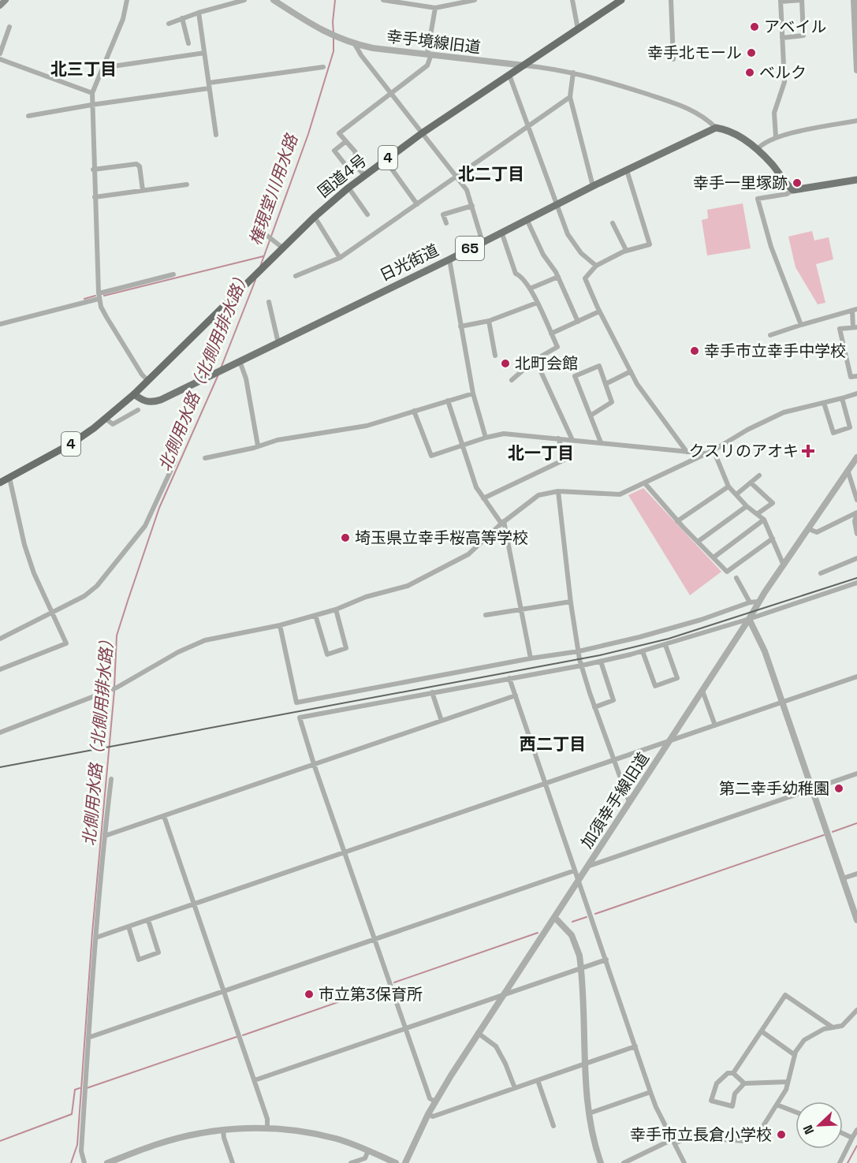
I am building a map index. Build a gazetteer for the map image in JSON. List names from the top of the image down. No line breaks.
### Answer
{"streets":{"highway":["4","国道4号"],"main road":["65","日光街道"],"street":["幸手境線旧道","加須幸手線旧道"]},"crossings":[["幸手境線旧道","国道4号"],["4","国道4号"],["4","日光街道"],["国道4号","日光街道"]],"districts":["北三丁目","北二丁目","北一丁目","西二丁目"],"water":["権現堂川用水路","北側用水路（北側用排水路）"],"places":{"other":["アベイル","幸手北モール","ベルク","幸手一里塚跡","幸手市立幸手中学校","北町会館","埼玉県立幸手桜高等学校","第二幸手幼稚園","市立第3保育所","幸手市立長倉小学校"],"health":["クスリのアオキ"]},"north":"bottom left"}
